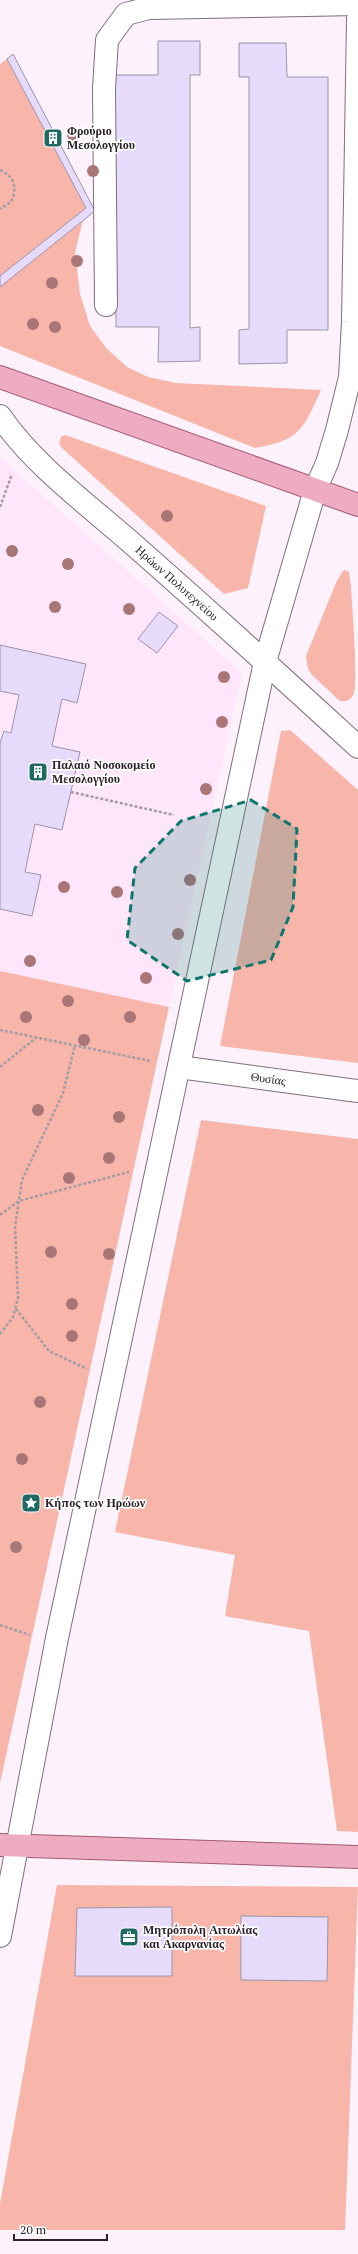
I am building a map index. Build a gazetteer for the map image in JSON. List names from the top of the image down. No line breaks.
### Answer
{"streets":{"street":["Ηρώων Πολυτεχνείου","Θυσίας"]},"places":{"building":["Φρούριο Μεσολογγίου","Παλαιό Νοσοκομείο Μεσολογγίου"],"place":["Κήπος των Ηρώων"],"office":["Μητρόπολη Αιτωλίας και Ακαρνανίας"]},"scale_bar":"20 m"}
